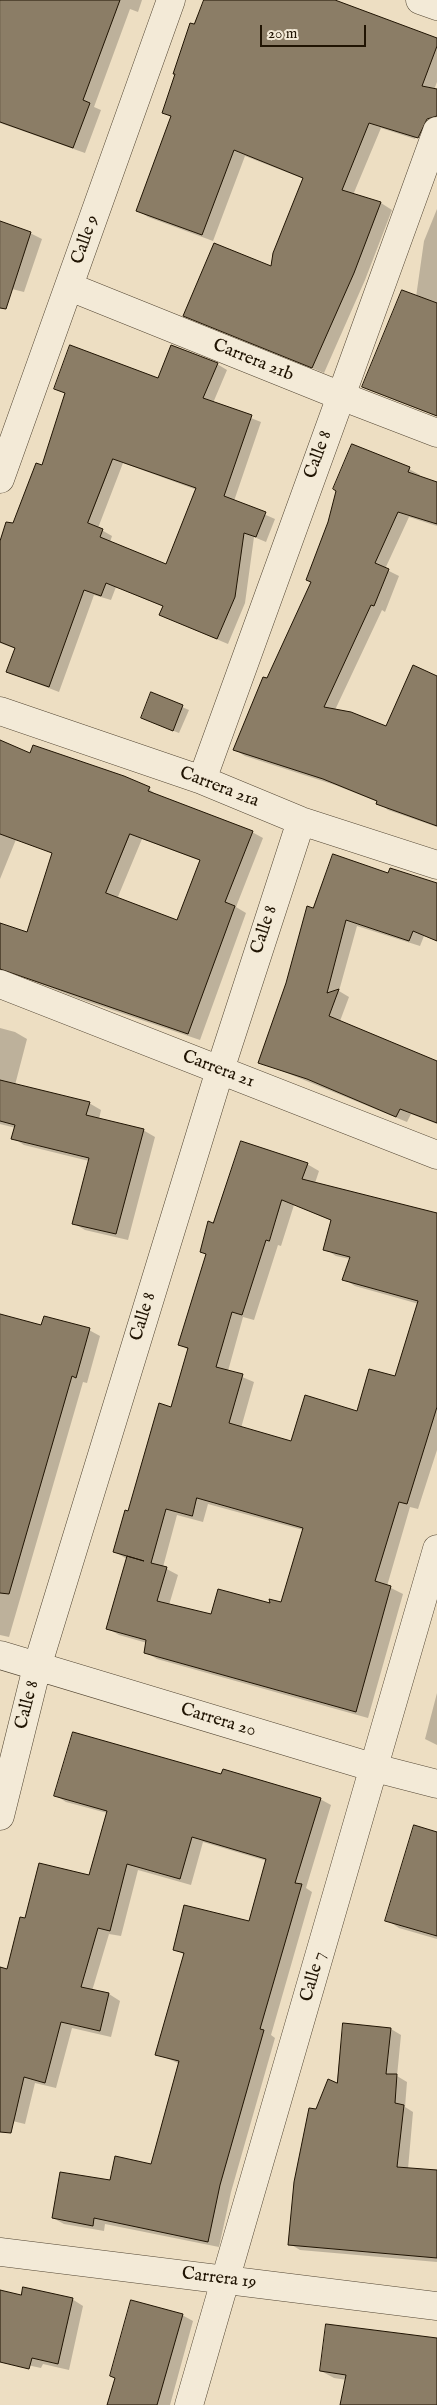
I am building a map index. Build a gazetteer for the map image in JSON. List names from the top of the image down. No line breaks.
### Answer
{"streets":{"street":["Calle 9","Carrera 21b","Calle 8","Carrera 21a","Carrera 21","Carrera 20","Calle 7","Carrera 19"]},"crossings":[["Calle 9","Carrera 21b"],["Carrera 21b","Calle 8"],["Calle 8","Carrera 21a"],["Calle 8","Carrera 21"],["Calle 8","Carrera 20"],["Carrera 20","Calle 7"],["Calle 7","Carrera 19"]],"scale_bar":"20 m"}
